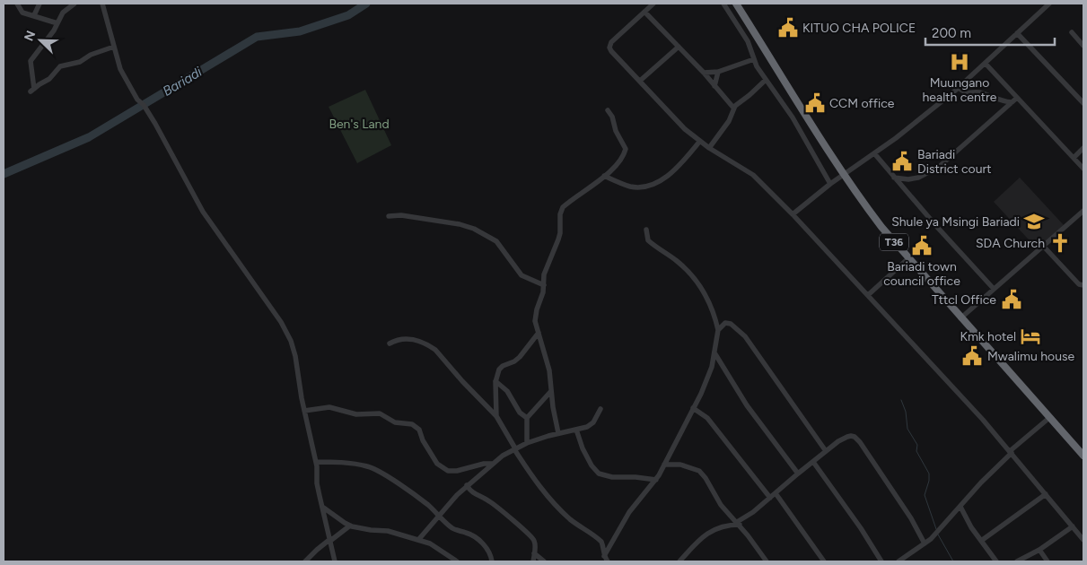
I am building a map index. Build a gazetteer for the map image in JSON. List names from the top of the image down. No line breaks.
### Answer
{"streets":{"highway":["T36"]},"water":["Bariadi"],"parks":["Ben's Land"],"places":{"public building":["KITUO CHA POLICE","CCM office","Bariadi District court","Bariadi town council office","Tttcl Office","Mwalimu house"],"hospital":["Muungano health centre"],"school or university":["Shule ya Msingi Bariadi"],"church":["SDA Church"],"hotel":["Kmk hotel"]},"scale_bar":"200 m","north":"top left"}
